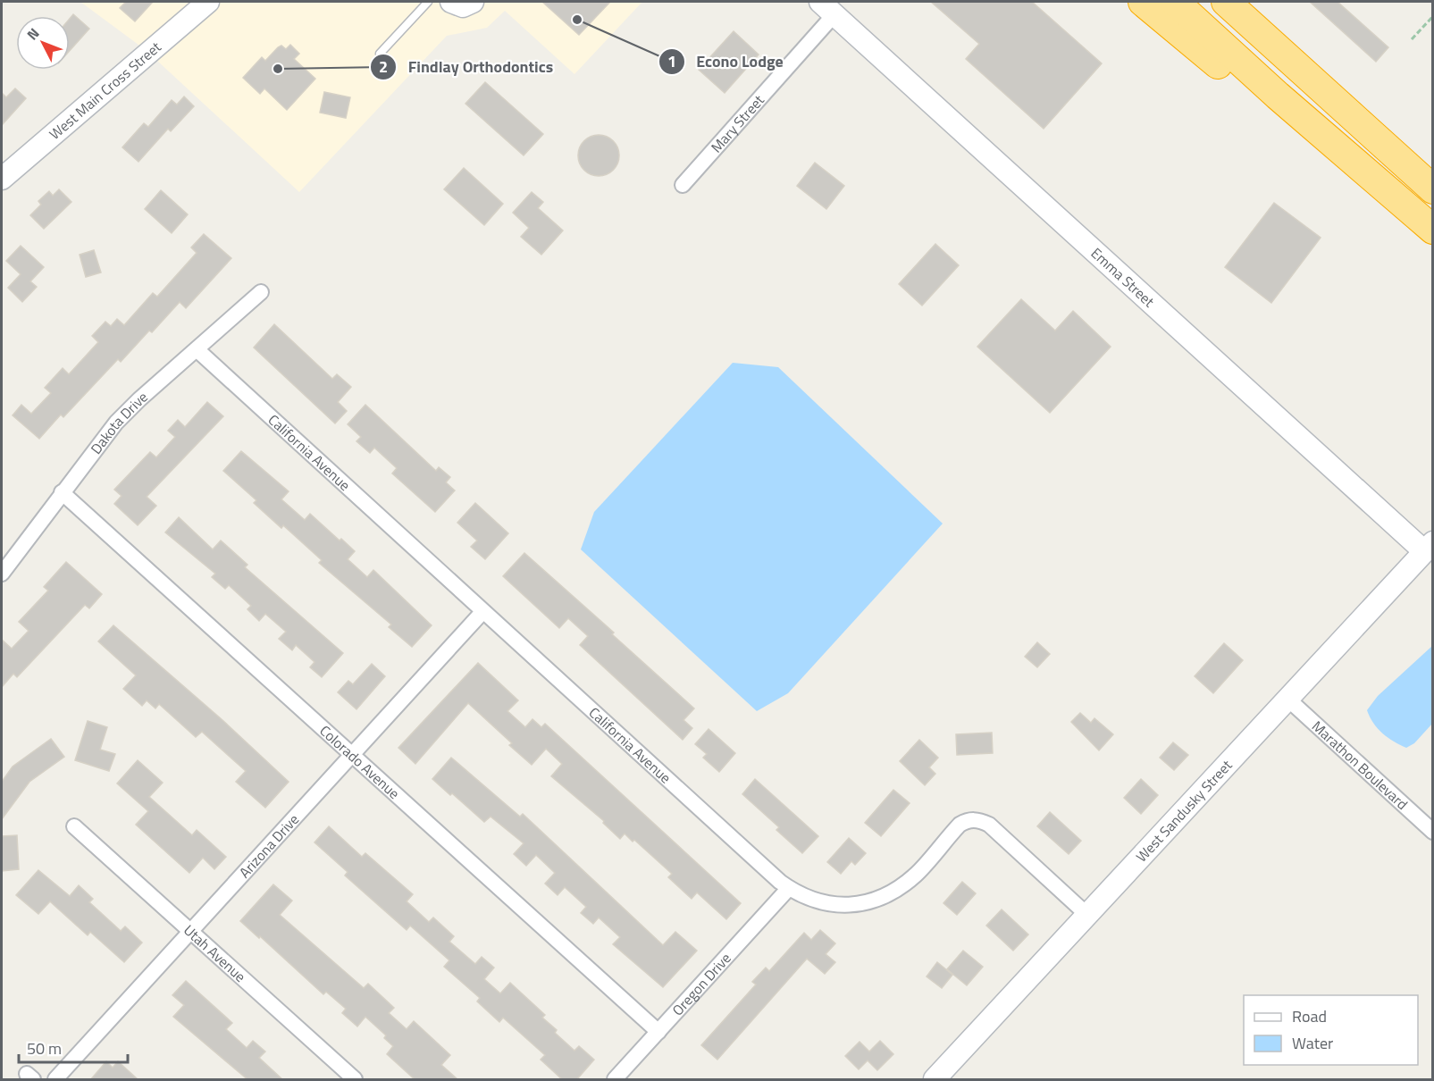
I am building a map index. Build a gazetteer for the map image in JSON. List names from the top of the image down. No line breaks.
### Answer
{"streets":{"street":["West Main Cross Street","Mary Street","Emma Street","Dakota Drive","California Avenue","Colorado Avenue","Marathon Boulevard","West Sandusky Street","Arizona Drive","Utah Avenue","Oregon Drive"]},"crossings":[["Mary Street","Emma Street"],["Emma Street","West Sandusky Street"],["Dakota Drive","California Avenue"],["Dakota Drive","Colorado Avenue"],["California Avenue","West Sandusky Street"],["California Avenue","Arizona Drive"],["California Avenue","Oregon Drive"],["Colorado Avenue","Arizona Drive"],["Colorado Avenue","Oregon Drive"],["Marathon Boulevard","West Sandusky Street"],["Arizona Drive","Utah Avenue"]],"places":["Econo Lodge","Findlay Orthodontics"],"legend":["Road","Water"],"scale_bar":"50 m","north":"top left"}
